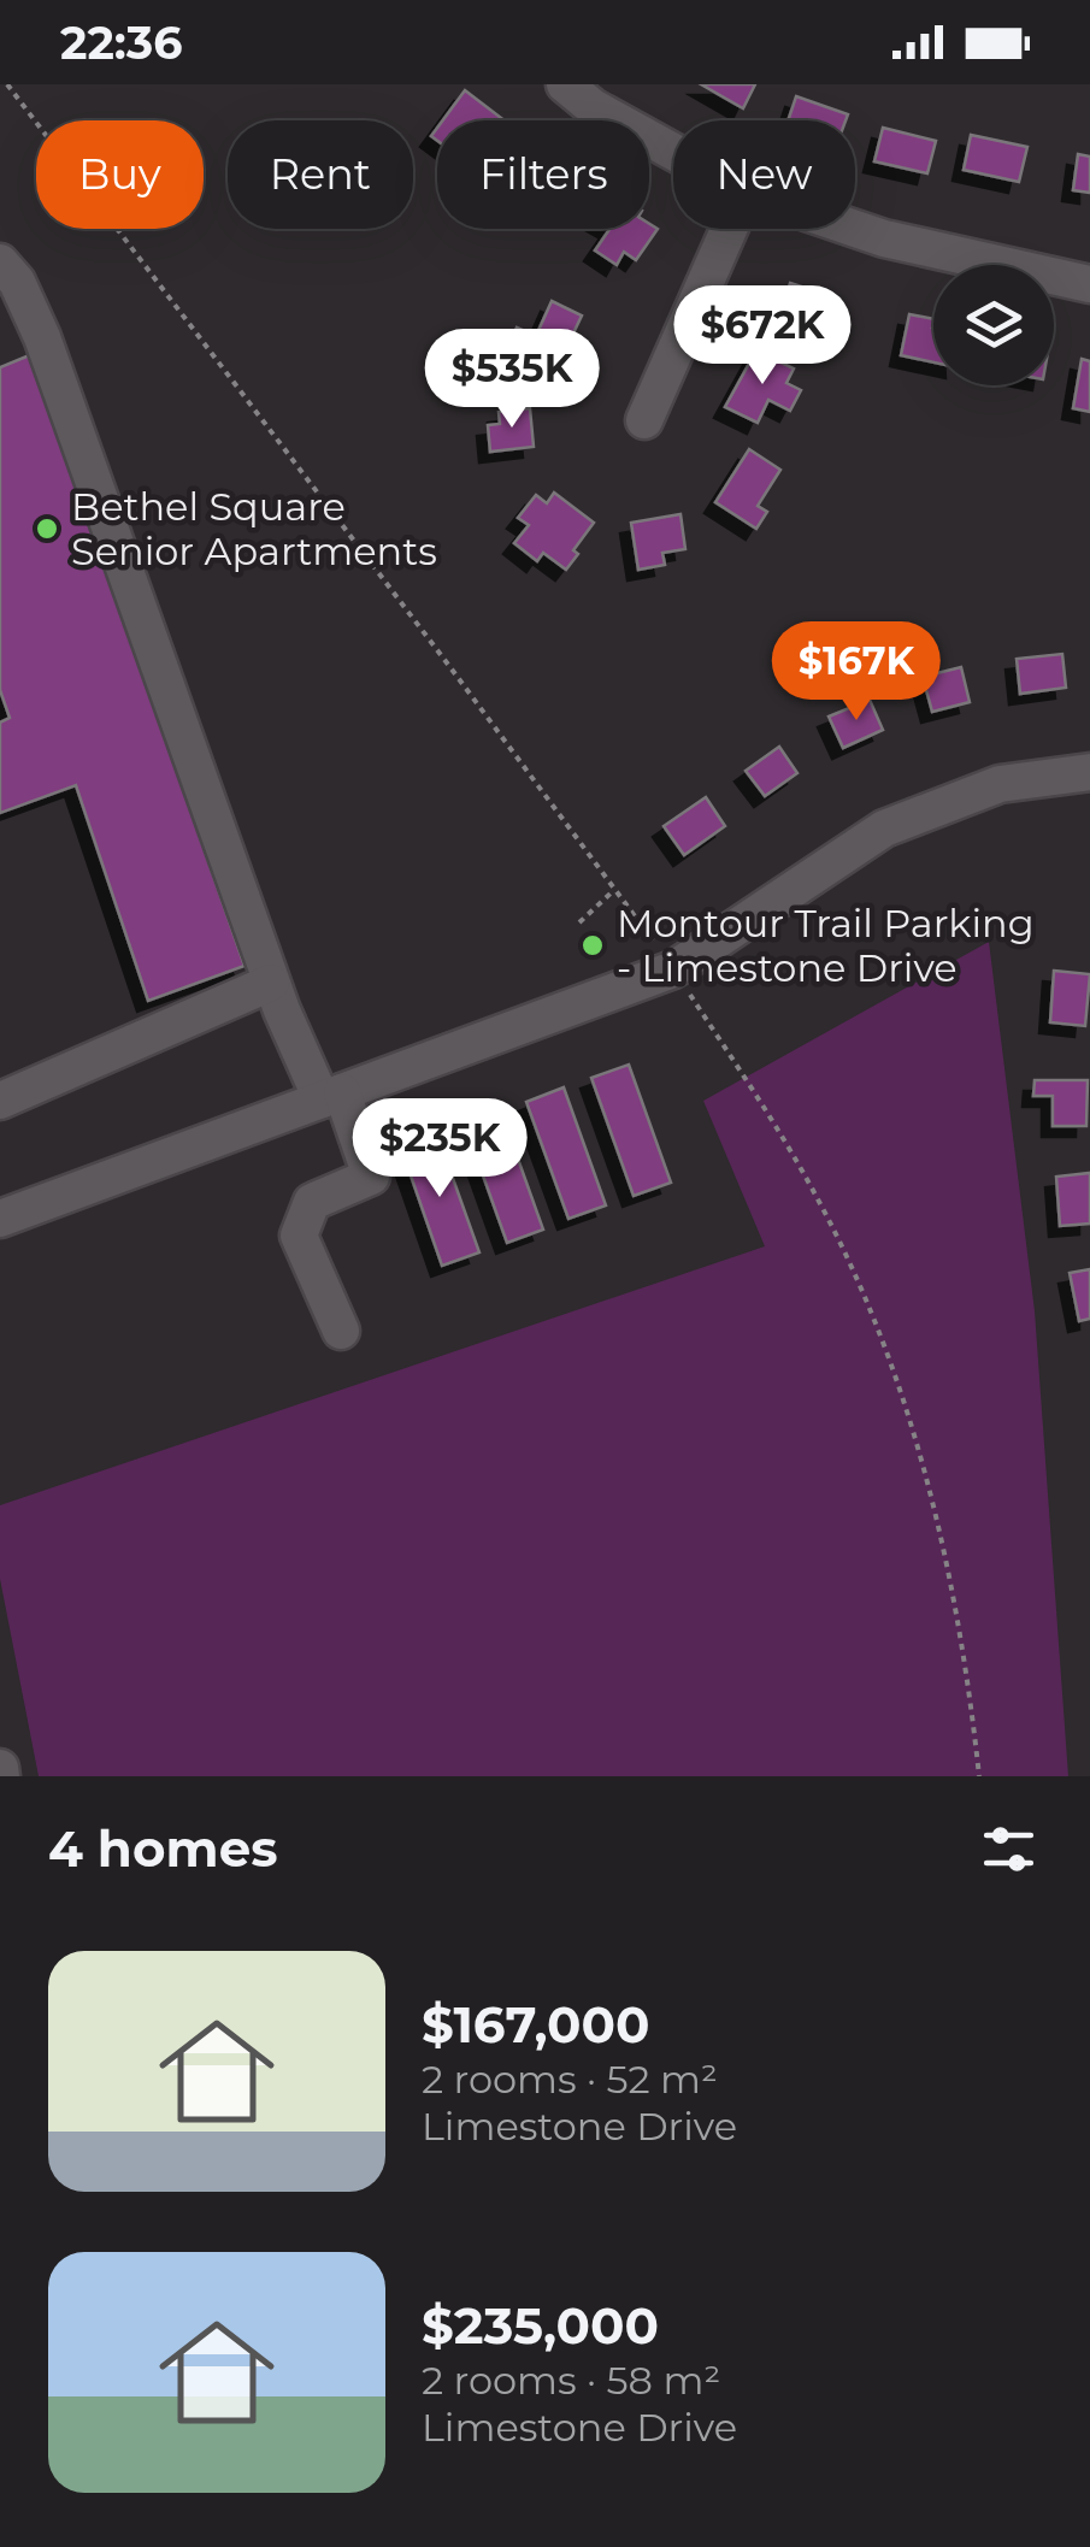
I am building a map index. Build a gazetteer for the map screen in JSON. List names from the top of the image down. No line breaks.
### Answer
{"places":["Bethel Square Senior Apartments","Montour Trail Parking - Limestone Drive"],"page":{"status":"22:36","chip":["Buy","Rent","Filters","New"],"price":["$672K","$535K","$167K","$235K"],"heading":"4 homes","list":[{"name":"$167,000","note":"2 rooms · 52 m² · Limestone Drive"},{"name":"$235,000","note":"2 rooms · 58 m² · Limestone Drive"}]}}
